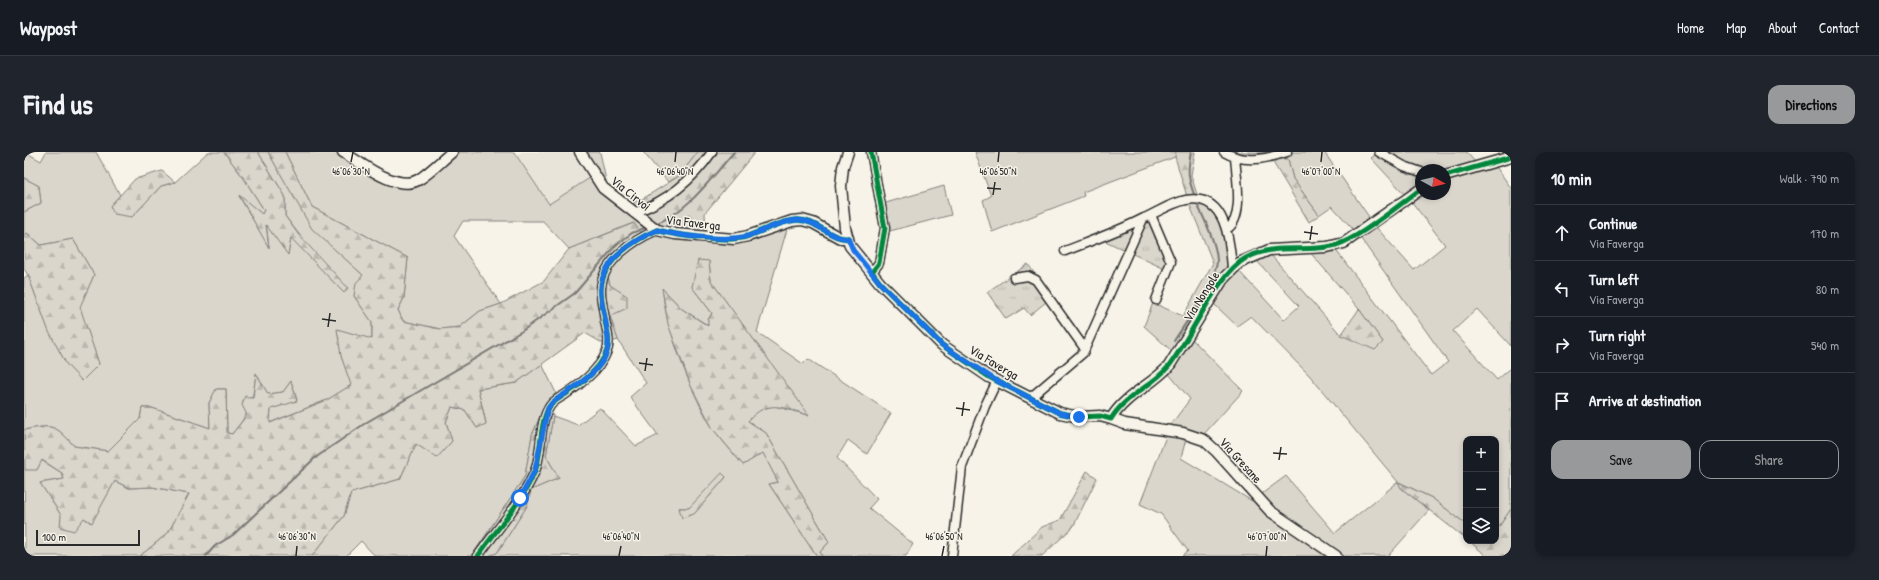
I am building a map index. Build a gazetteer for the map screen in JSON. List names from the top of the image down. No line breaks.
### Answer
{"streets":{"street":["Via Cirvoi","Via Faverga","Via Nongole","Via Gresane"]},"crossings":[["Via Cirvoi","Via Faverga"],["Via Faverga","Via Nongole"],["Via Faverga","Via Gresane"],["Via Nongole","Via Gresane"]],"scale_bar":"100 m","north":"right","page":{"header":"Waypost","nav":["Home","Map","About","Contact"],"title":"Find us","buttons":["Directions",["Save","Share"]],"heading":["10 min","Walk · 790 m"],"list":[["Continue","Via Faverga","170 m"],["Turn left","Via Faverga","80 m"],["Turn right","Via Faverga","540 m"],"Arrive at destination"],"map_buttons":["+","−"],"scale":"100 m"},"coordinates":["46°06'30\"N","46°06'40\"N","46°06'50\"N","46°07'00\"N"]}
